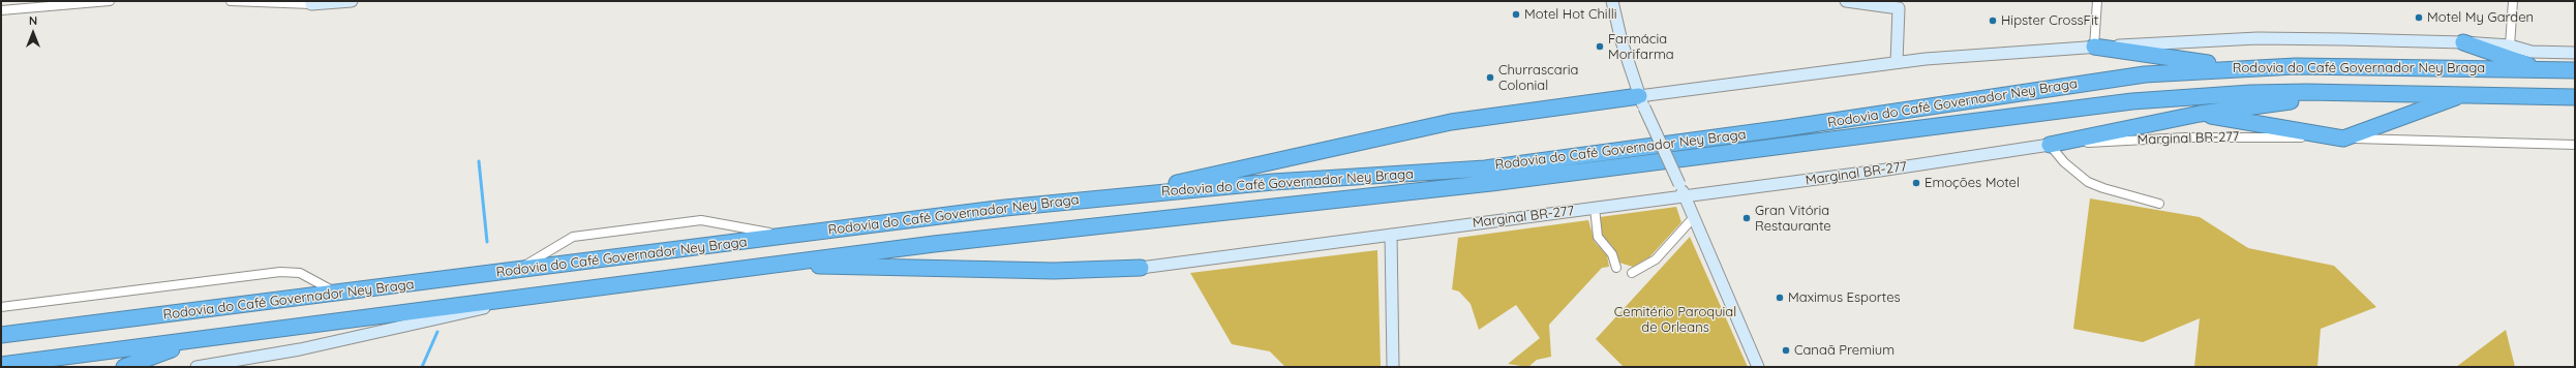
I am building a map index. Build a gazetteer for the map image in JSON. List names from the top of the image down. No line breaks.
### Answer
{"streets":{"highway":["Rodovia do Café Governador Ney Braga"],"main road":["Marginal BR-277"]},"parks":["Cemitério Paroquial de Orleans"],"places":["Motel Hot Chilli","Motel My Garden","Hipster CrossFit","Farmácia Morifarma","Churrascaria Colonial","Emoções Motel","Gran Vitória Restaurante","Maximus Esportes","Canaã Premium"],"north":"top"}
